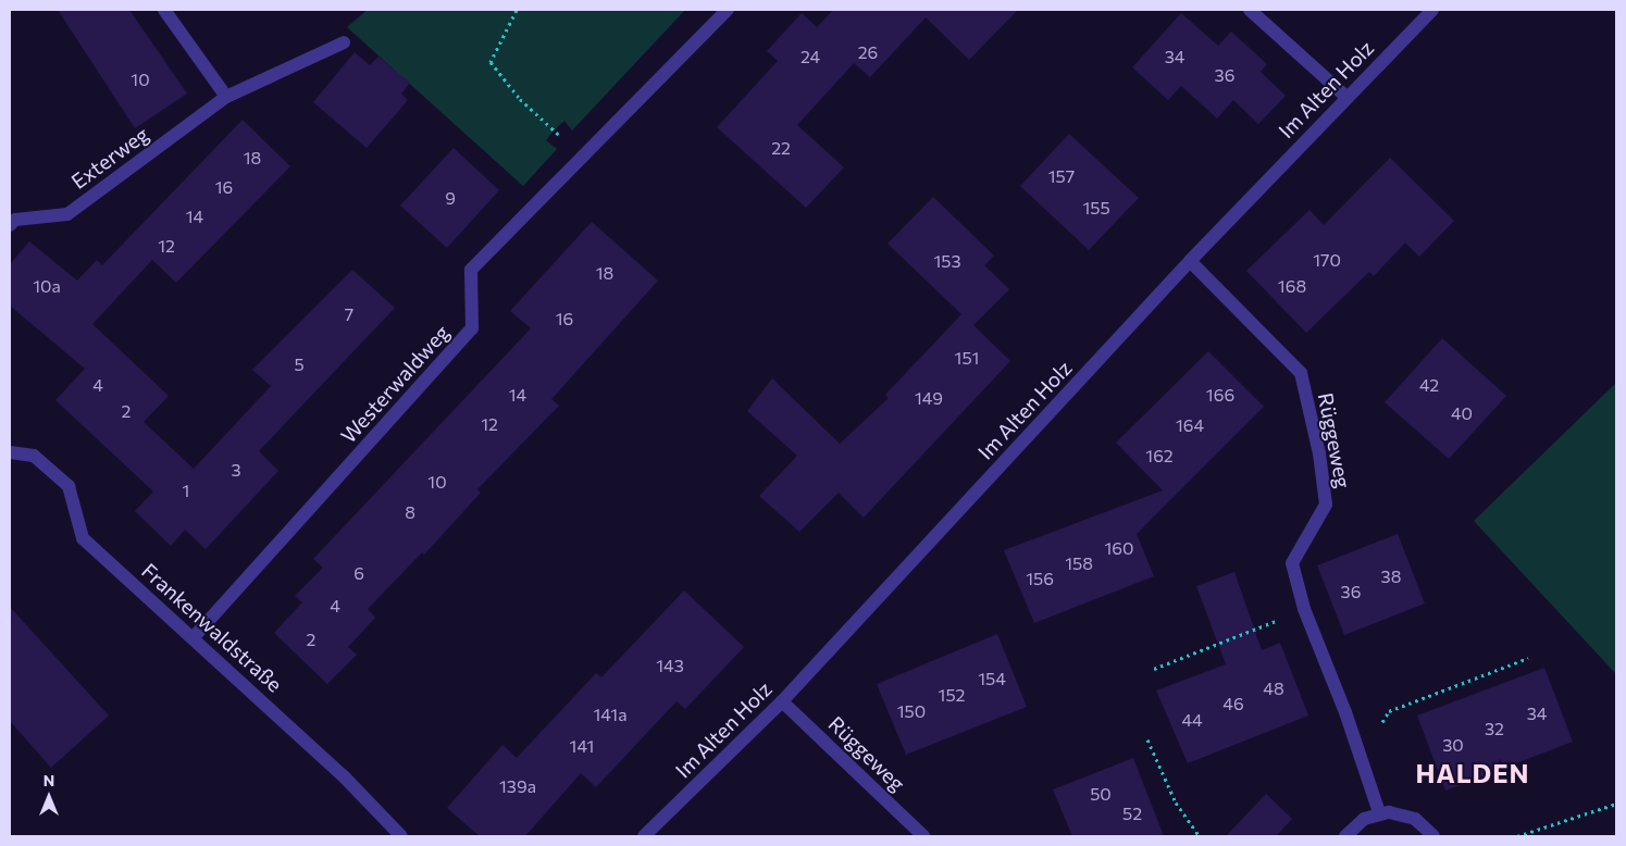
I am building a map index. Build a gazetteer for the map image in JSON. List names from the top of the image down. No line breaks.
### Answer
{"streets":{"street":["Im Alten Holz","Exterweg","Westerwaldweg","Rüggeweg","Frankenwaldstraße"]},"crossings":[["Im Alten Holz","Rüggeweg"],["Westerwaldweg","Frankenwaldstraße"]],"districts":["HALDEN"],"house_numbers":["26","24","34","36","10","22","18","157","16","9","155","14","12","170","153","18","10a","168","7","16","151","5","4","42","14","166","149","2","40","12","164","162","3","10","1","8","160","158","6","38","156","36","4","2","143","154","48","152","46","150","34","141a","44","32","30","141","139a","50","52"],"north":"top"}
